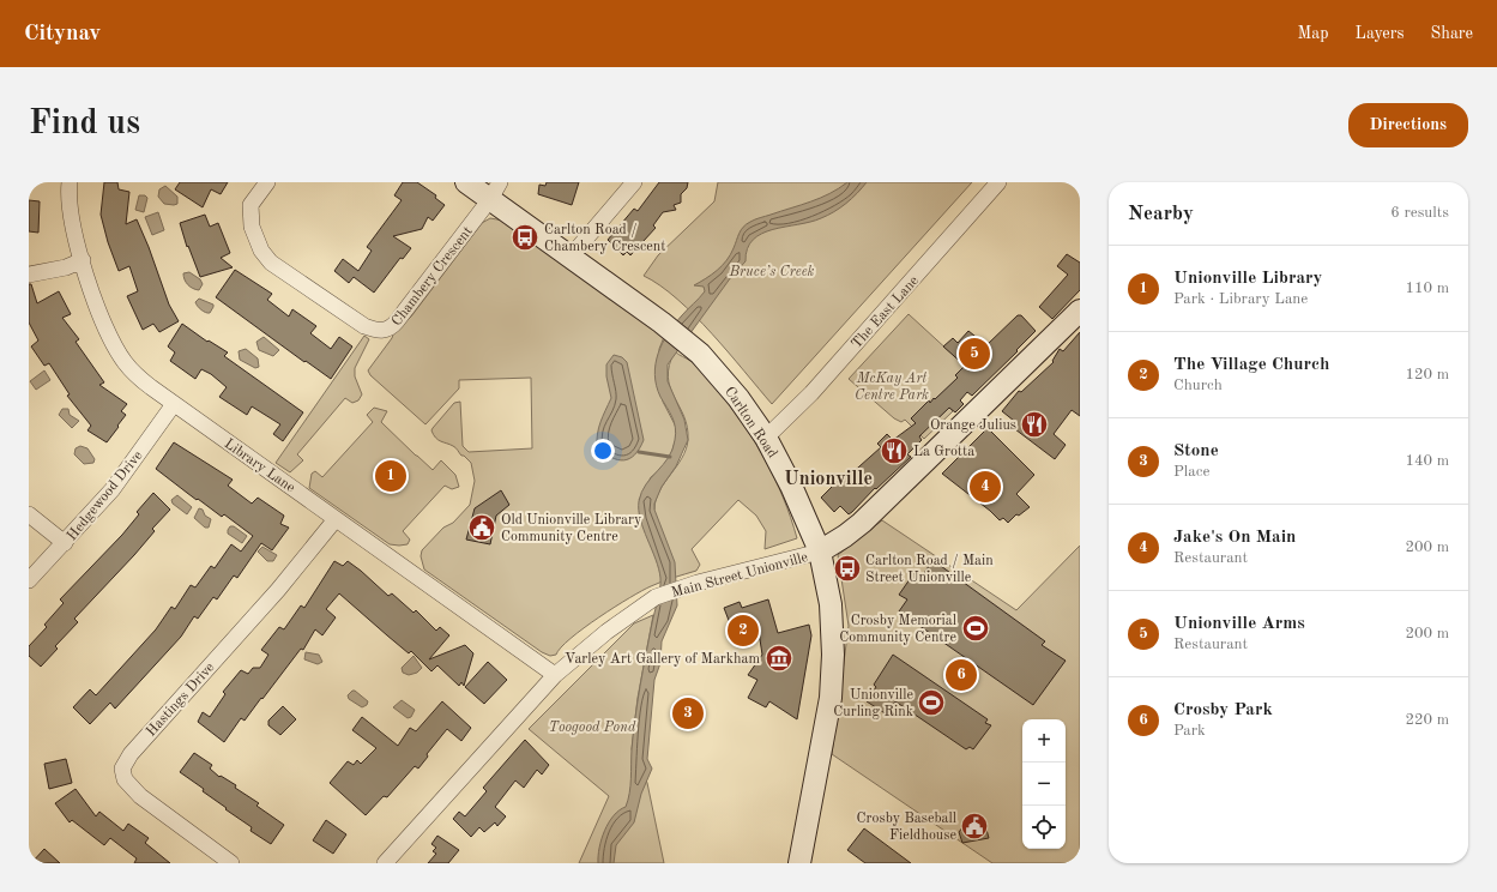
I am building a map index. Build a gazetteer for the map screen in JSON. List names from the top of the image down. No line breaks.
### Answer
{"streets":{"main road":["Carlton Road","Main Street Unionville"],"street":["Chambery Crescent","The East Lane","Library Lane","Hedgewood Drive","Hastings Drive"]},"crossings":[["Chambery Crescent","Carlton Road"],["The East Lane","Carlton Road"],["Carlton Road","Main Street Unionville"],["Library Lane","Hedgewood Drive"],["Library Lane","Main Street Unionville"],["Library Lane","Hastings Drive"]],"districts":["Unionville"],"parks":["Bruce’s Creek","McKay Art Centre Park","Toogood Pond"],"places":{"bus stop":["Carlton Road / Chambery Crescent","Carlton Road / Main Street Unionville"],"restaurant":["Orange Julius","La Grotta"],"public building":["Old Unionville Library Community Centre","Crosby Baseball Fieldhouse"],"sports":["Crosby Memorial Community Centre","Unionville Curling Rink"],"museum":["Varley Art Gallery of Markham"]},"page":{"header":"Citynav","nav":["Map","Layers","Share"],"buttons":"Directions","title":"Find us","heading":["Nearby","6 results"],"list":[{"mark":"1","name":"Unionville Library","note":"Park · Library Lane","value":"110 m"},{"mark":"2","name":"The Village Church","note":"Church","value":"120 m"},{"mark":"3","name":"Stone","note":"Place","value":"140 m"},{"mark":"4","name":"Jake's On Main","note":"Restaurant","value":"200 m"},{"mark":"5","name":"Unionville Arms","note":"Restaurant","value":"200 m"},{"mark":"6","name":"Crosby Park","note":"Park","value":"220 m"}],"pins":["5","1","4","2","6","3"],"map_buttons":["+","−"]}}
